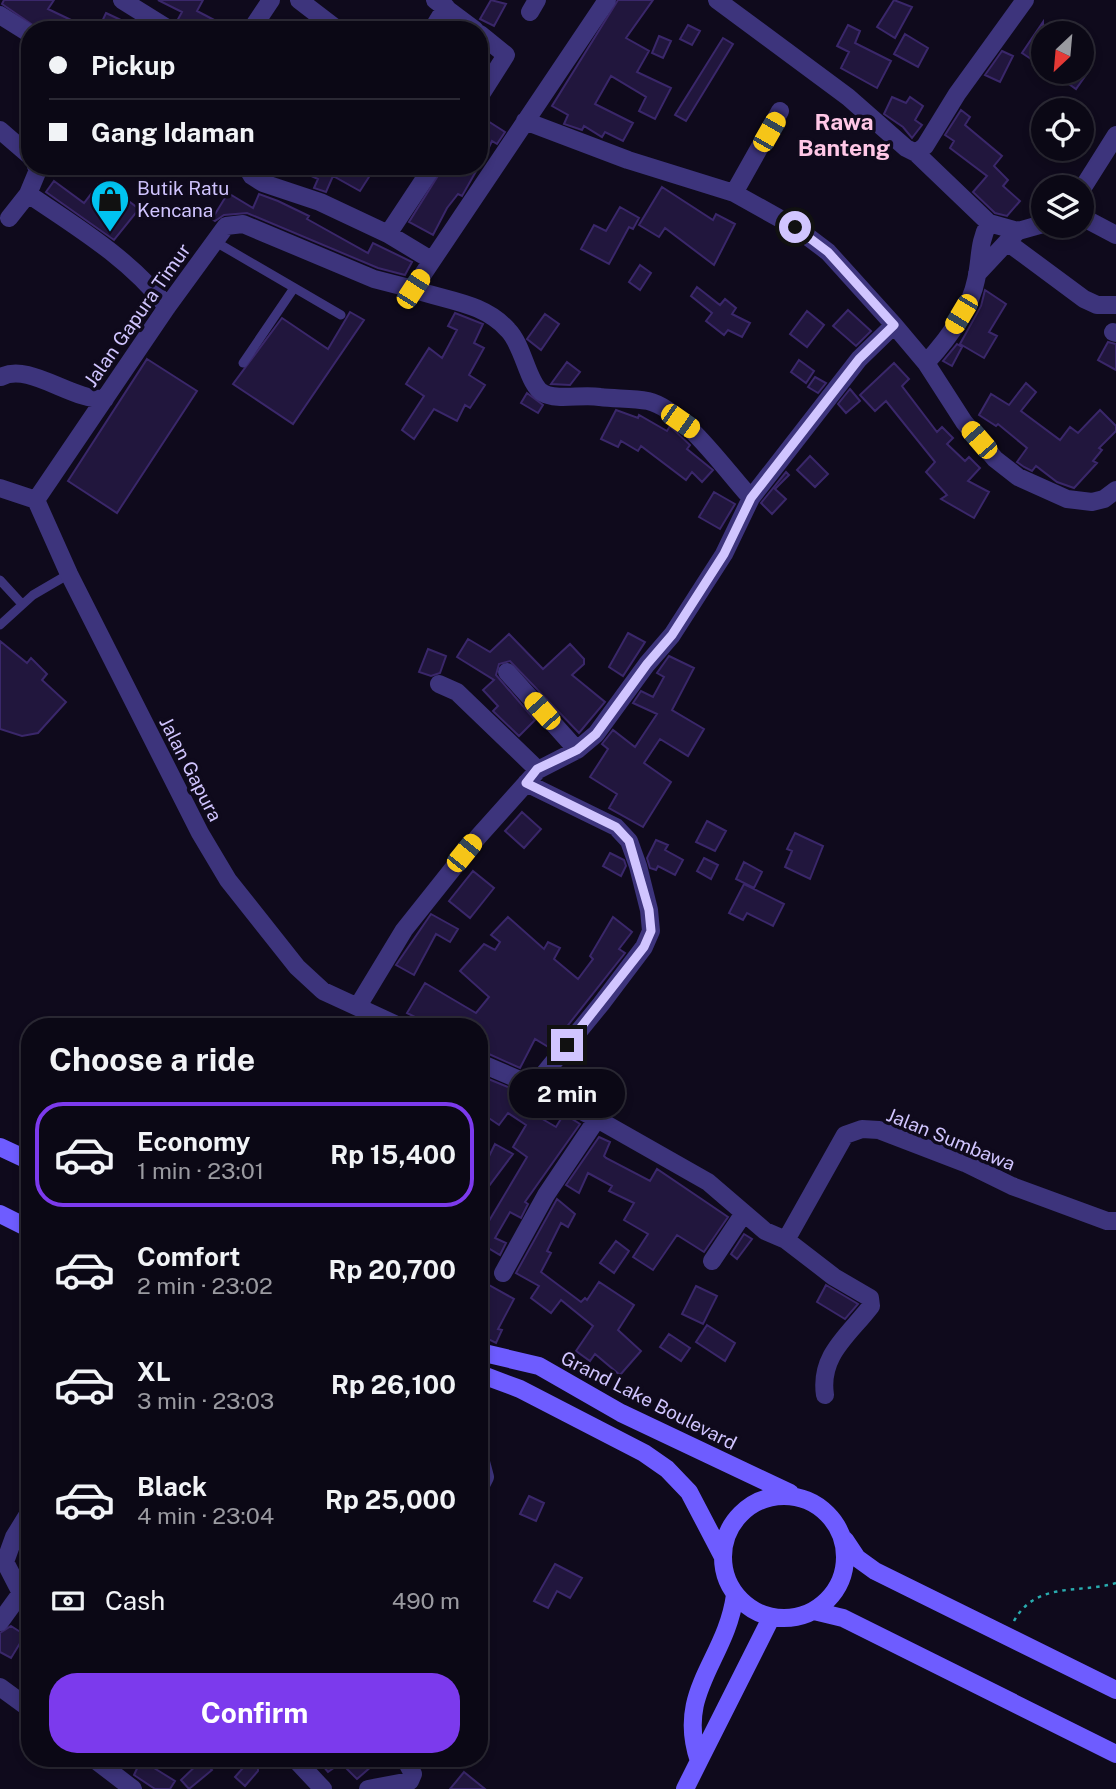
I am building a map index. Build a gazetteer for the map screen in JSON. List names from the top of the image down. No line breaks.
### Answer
{"streets":{"street":["Jalan Gapura Timur","Jalan Gapura","Jalan Sumbawa","Grand Lake Boulevard"]},"crossings":[["Jalan Gapura Timur","Jalan Gapura"]],"districts":["Rawa Banteng"],"places":{"shop":["Butik Ratu Kencana"]},"north":"bottom left","page":{"banner":["Pickup","Gang Idaman"],"heading":"Choose a ride","bubble":"2 min","list":[{"name":"Economy","note":"1 min · 23:01","value":"Rp 15,400"},{"name":"Comfort","note":"2 min · 23:02","value":"Rp 20,700"},{"name":"XL","note":"3 min · 23:03","value":"Rp 26,100"},{"name":"Black","note":"4 min · 23:04","value":"Rp 25,000"}],"pay":["Cash","490 m"],"buttons":"Confirm"}}
